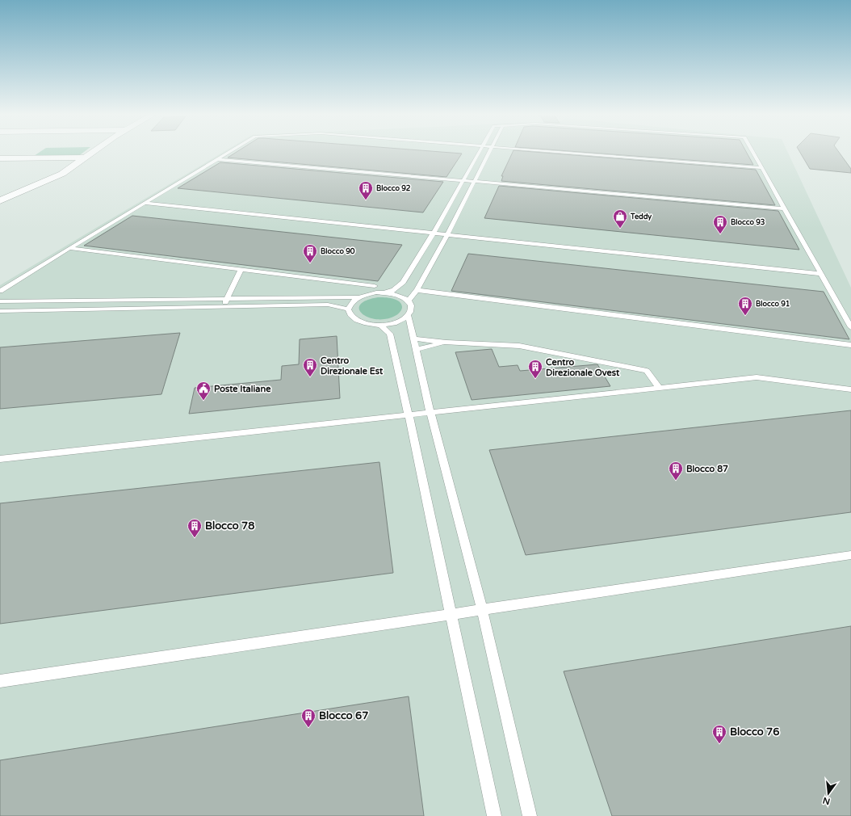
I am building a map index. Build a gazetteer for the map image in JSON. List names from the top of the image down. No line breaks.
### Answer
{"places":{"building":["Blocco 92","Blocco 93","Blocco 90","Blocco 91","Centro Direzionale Est","Centro Direzionale Ovest","Blocco 87","Blocco 78","Blocco 67","Blocco 76"],"shop":["Teddy"],"public building":["Poste Italiane"]},"north":"bottom"}
